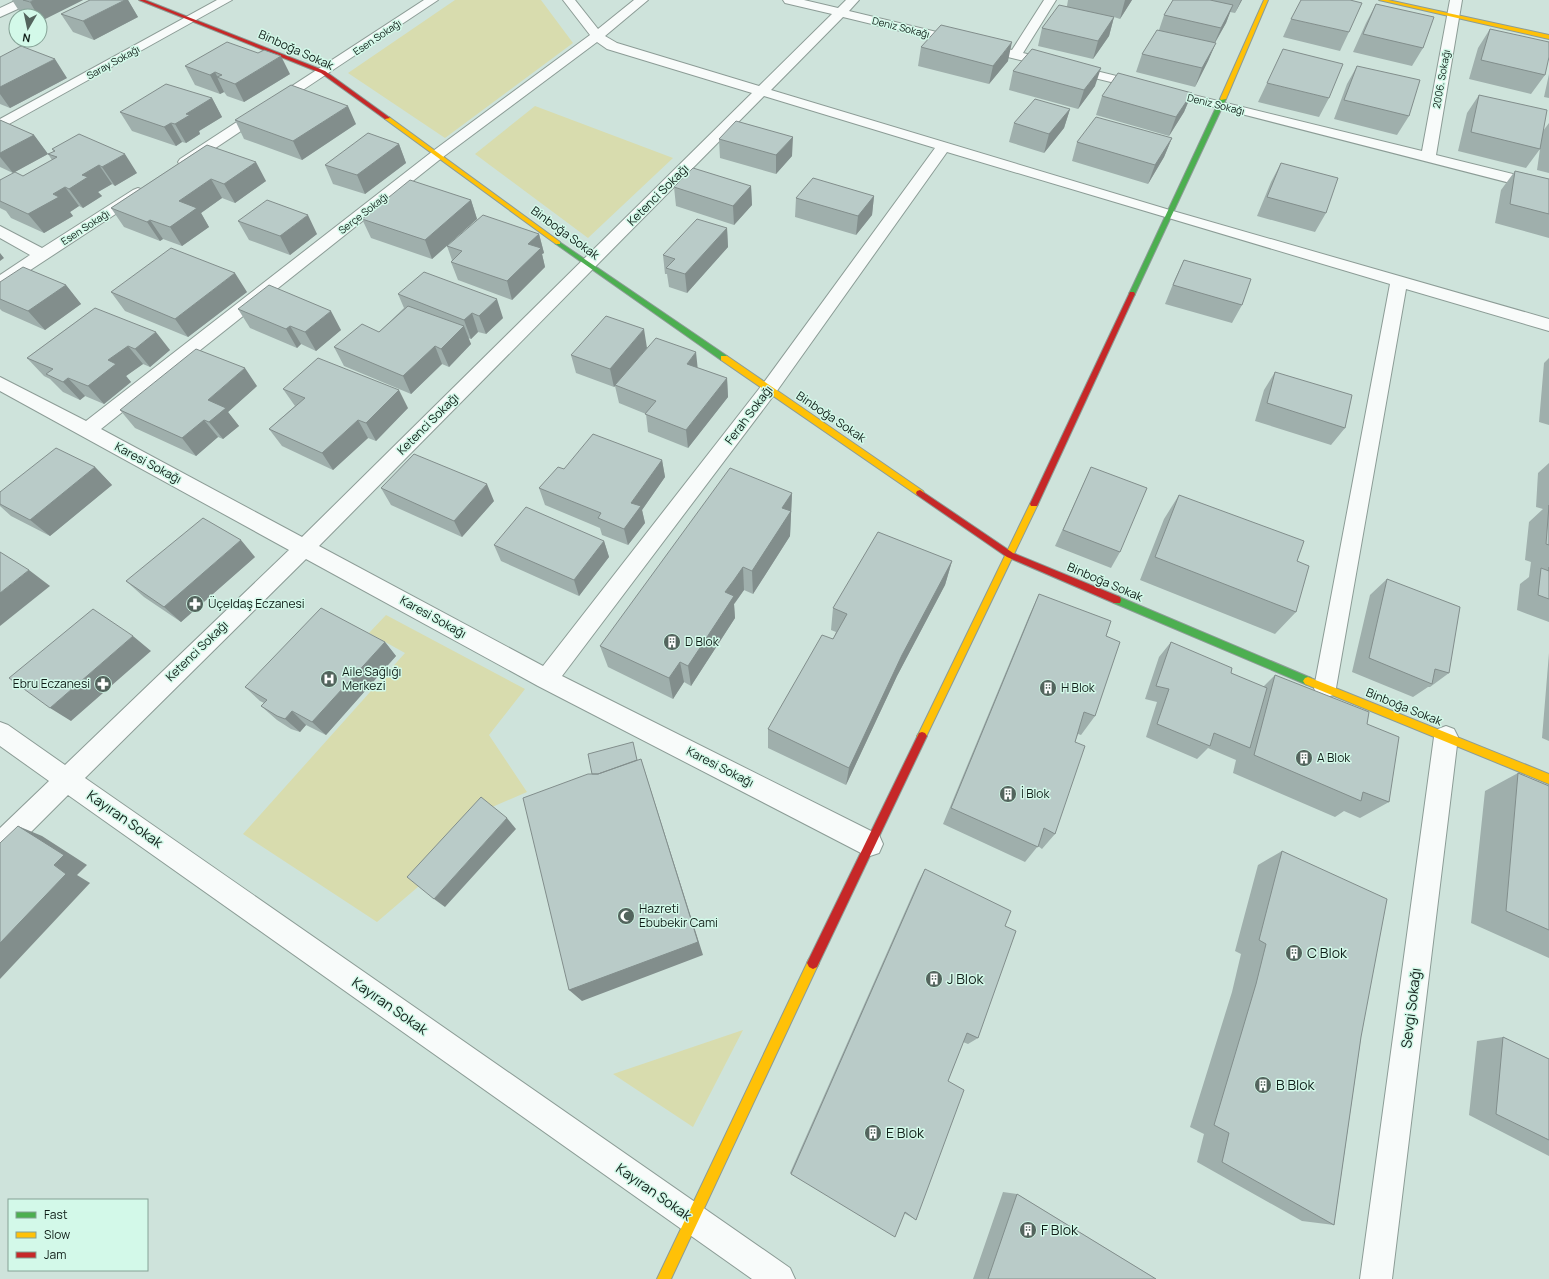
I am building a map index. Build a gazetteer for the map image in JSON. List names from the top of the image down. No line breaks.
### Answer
{"streets":{"street":["Deniz Sokağı","Esen Sokağı","Binboğa Sokak","Saray Sokağı","2006. Sokağı","Ketenci Sokağı","Serçe Sokağı","Ferah Sokağı","Karesi Sokağı","Kayıran Sokak","Sevgi Sokağı"]},"crossings":[["Deniz Sokağı","2006. Sokağı"],["Deniz Sokağı","Ketenci Sokağı"],["Esen Sokağı","Binboğa Sokak"],["Binboğa Sokak","Saray Sokağı"],["Binboğa Sokak","Ketenci Sokağı"],["Binboğa Sokak","Serçe Sokağı"],["Binboğa Sokak","Ferah Sokağı"],["Binboğa Sokak","Sevgi Sokağı"],["Ketenci Sokağı","Karesi Sokağı"],["Ketenci Sokağı","Kayıran Sokak"],["Serçe Sokağı","Karesi Sokağı"],["Ferah Sokağı","Karesi Sokağı"]],"places":{"pharmacy":["Üçeldaş Eczanesi","Ebru Eczanesi"],"building":["D Blok","H Blok","A Blok","İ Blok","C Blok","J Blok","B Blok","E Blok","F Blok"],"hospital":["Aile Sağlığı Merkezi"],"mosque":["Hazreti Ebubekir Cami"]},"legend":["Fast","Slow","Jam"],"north":"bottom"}
